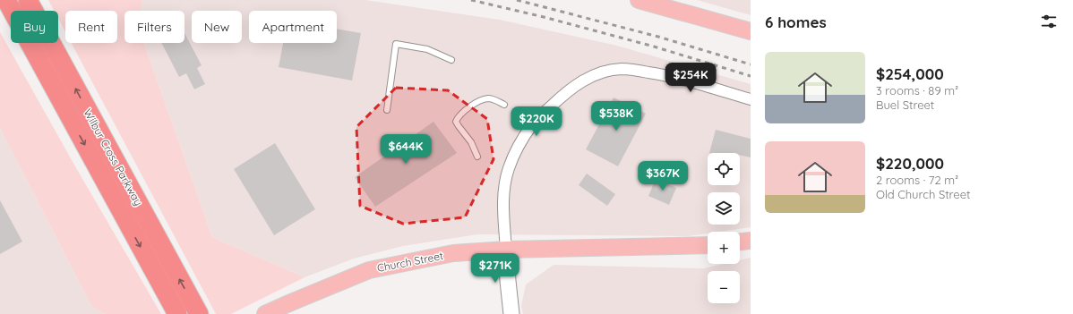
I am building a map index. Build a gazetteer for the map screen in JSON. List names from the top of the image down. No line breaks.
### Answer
{"streets":{"highway":["Wilbur Cross Parkway"],"main road":["Church Street"]},"page":{"heading":"6 homes","chip":["Buy","Rent","Filters","New","Apartment"],"list":[{"name":"$254,000","note":"3 rooms · 89 m² · Buel Street"},{"name":"$220,000","note":"2 rooms · 72 m² · Old Church Street"}],"price":["$254K","$538K","$220K","$644K","$367K","$271K"],"map_buttons":["+","−"]}}
